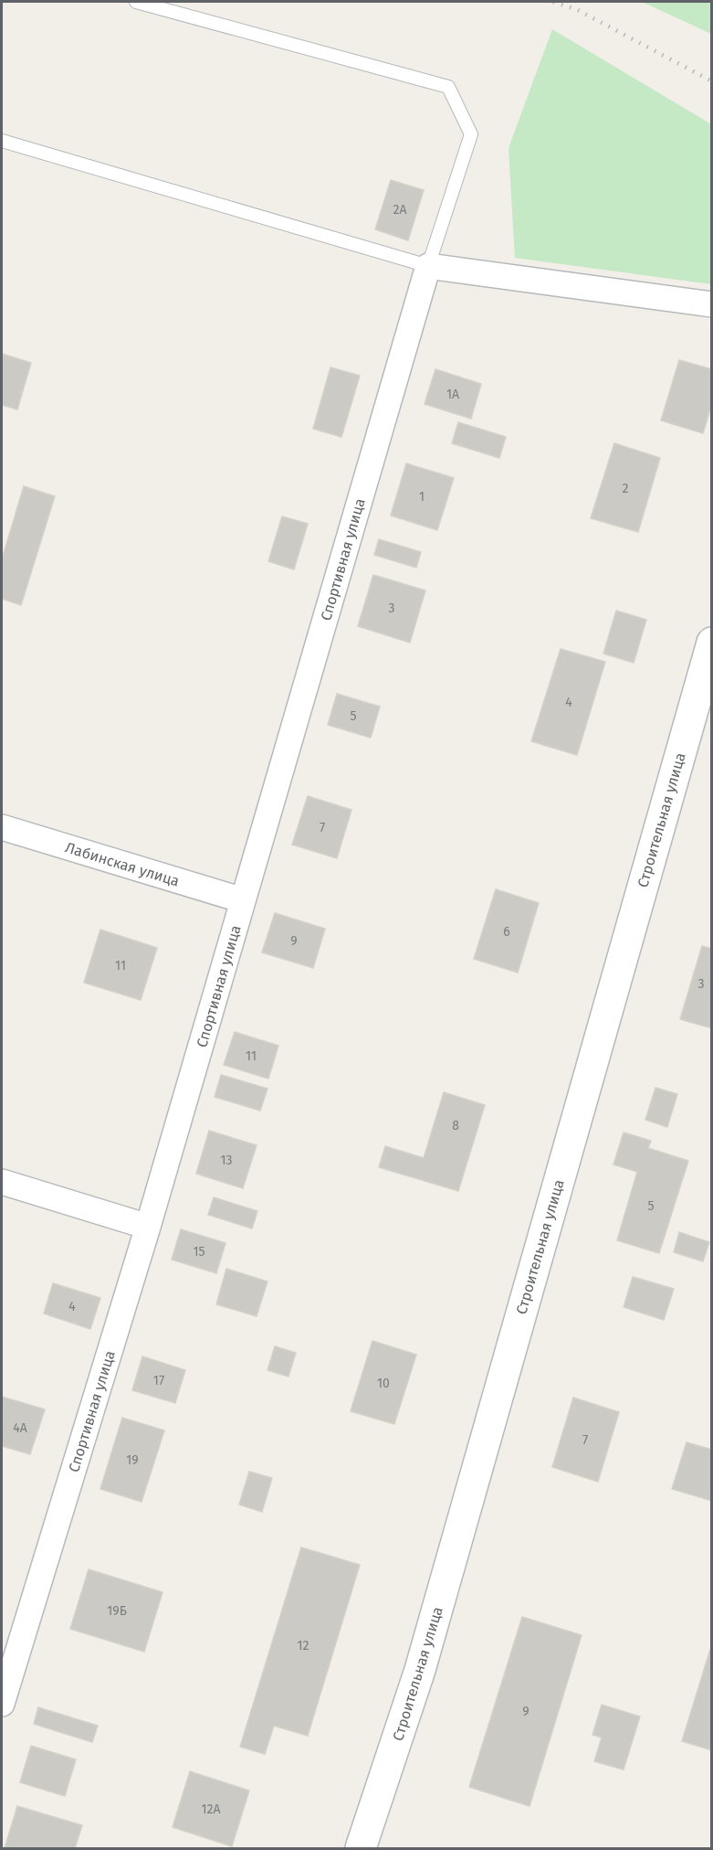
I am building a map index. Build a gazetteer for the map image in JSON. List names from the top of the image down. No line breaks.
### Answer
{"streets":{"street":["Спортивная улица","Строительная улица","Лабинская улица"]},"crossings":[["Спортивная улица","Лабинская улица"]],"house_numbers":["2А","1А","2","1","3","4","5","7","6","9","11","3","11","8","13","5","15","4","17","10","4А","7","19","19Б","12","9","12А"]}
